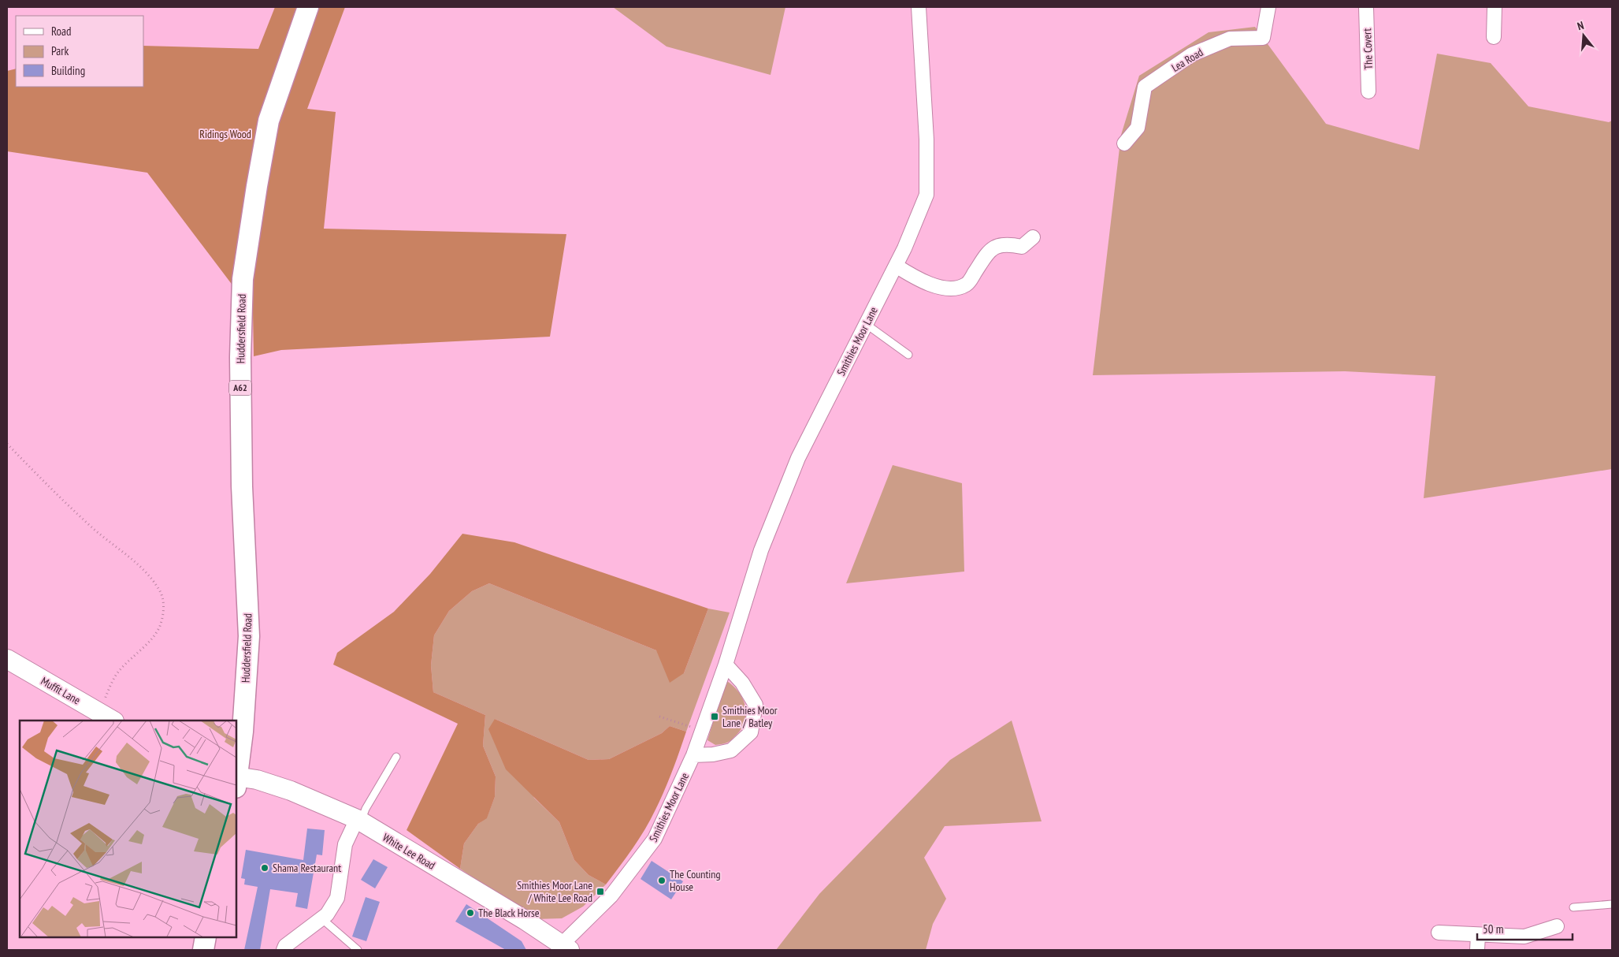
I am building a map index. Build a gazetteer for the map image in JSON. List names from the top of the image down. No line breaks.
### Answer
{"streets":{"main road":["Huddersfield Road","A62","Muffit Lane","White Lee Road"],"street":["The Covert","Lea Road","Smithies Moor Lane"]},"crossings":[["Huddersfield Road","White Lee Road"],["Smithies Moor Lane","White Lee Road"]],"parks":["Ridings Wood"],"places":{"transit":["Smithies Moor Lane / Batley","Smithies Moor Lane / White Lee Road"],"other":["Shama Restaurant","The Counting House","The Black Horse"]},"legend":["Road","Park","Building"],"scale_bar":"50 m","north":"top"}
